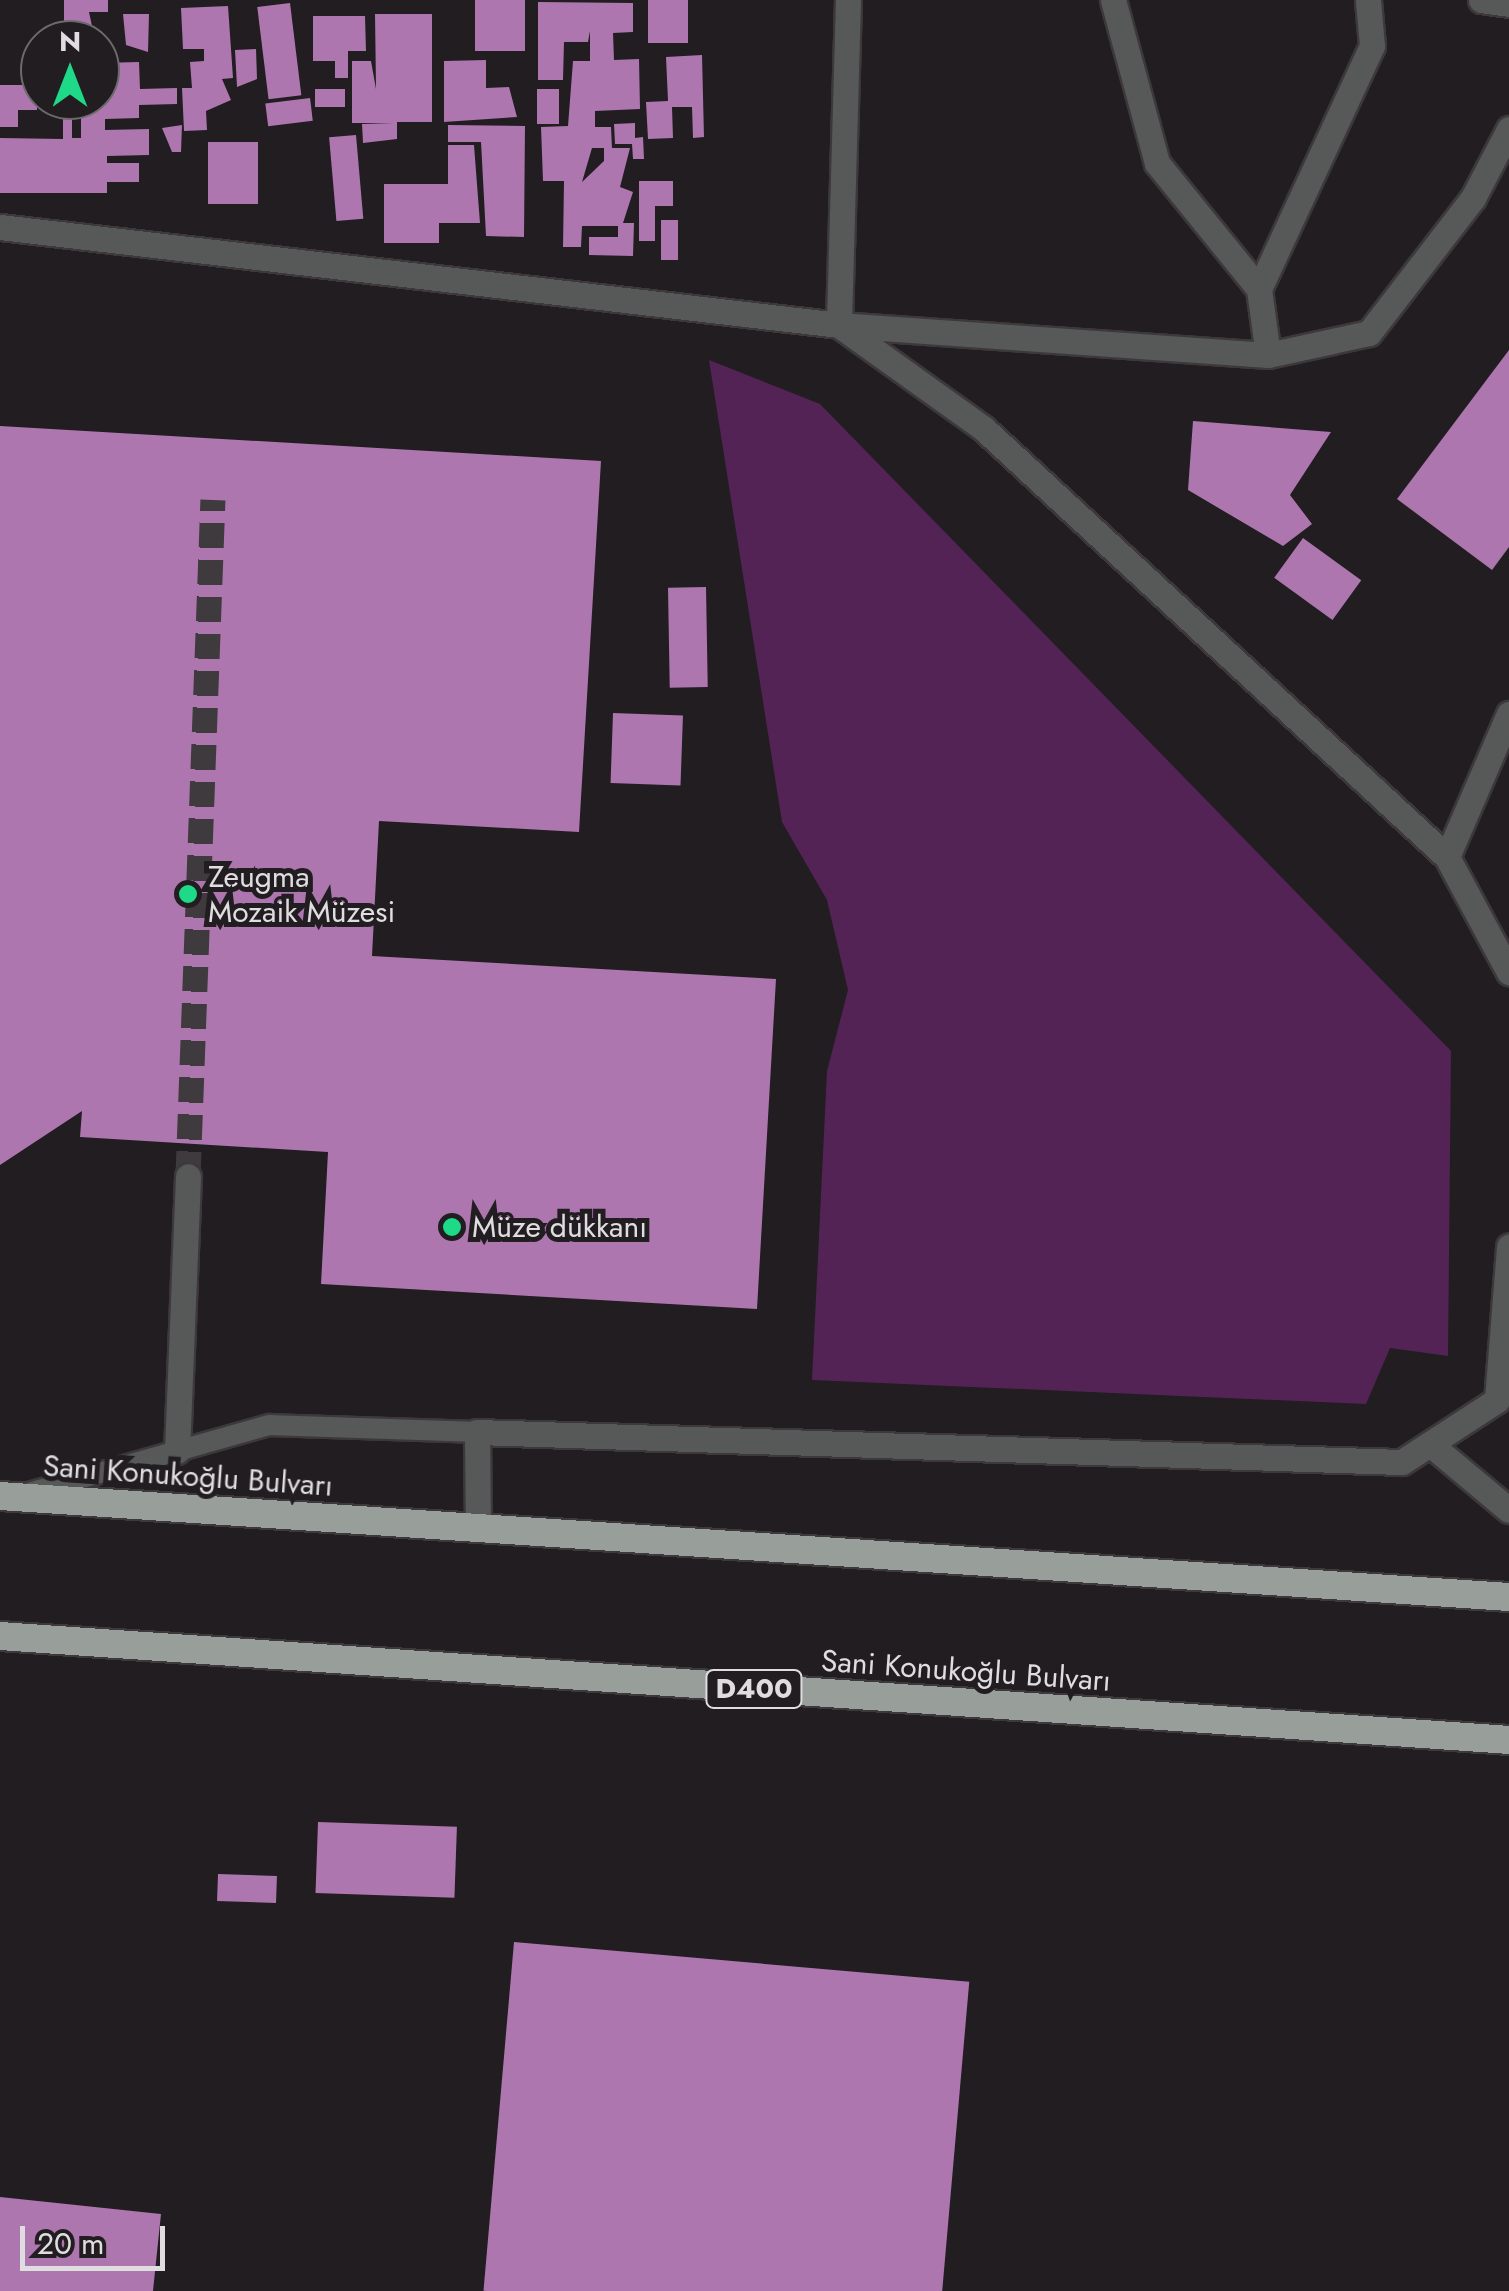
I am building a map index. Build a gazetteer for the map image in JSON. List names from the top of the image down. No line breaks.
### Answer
{"streets":{"highway":["Sani Konukoğlu Bulvarı","D400"]},"places":["Zeugma Mozaik Müzesi","Müze dükkanı"],"scale_bar":"20 m","north":"top"}
